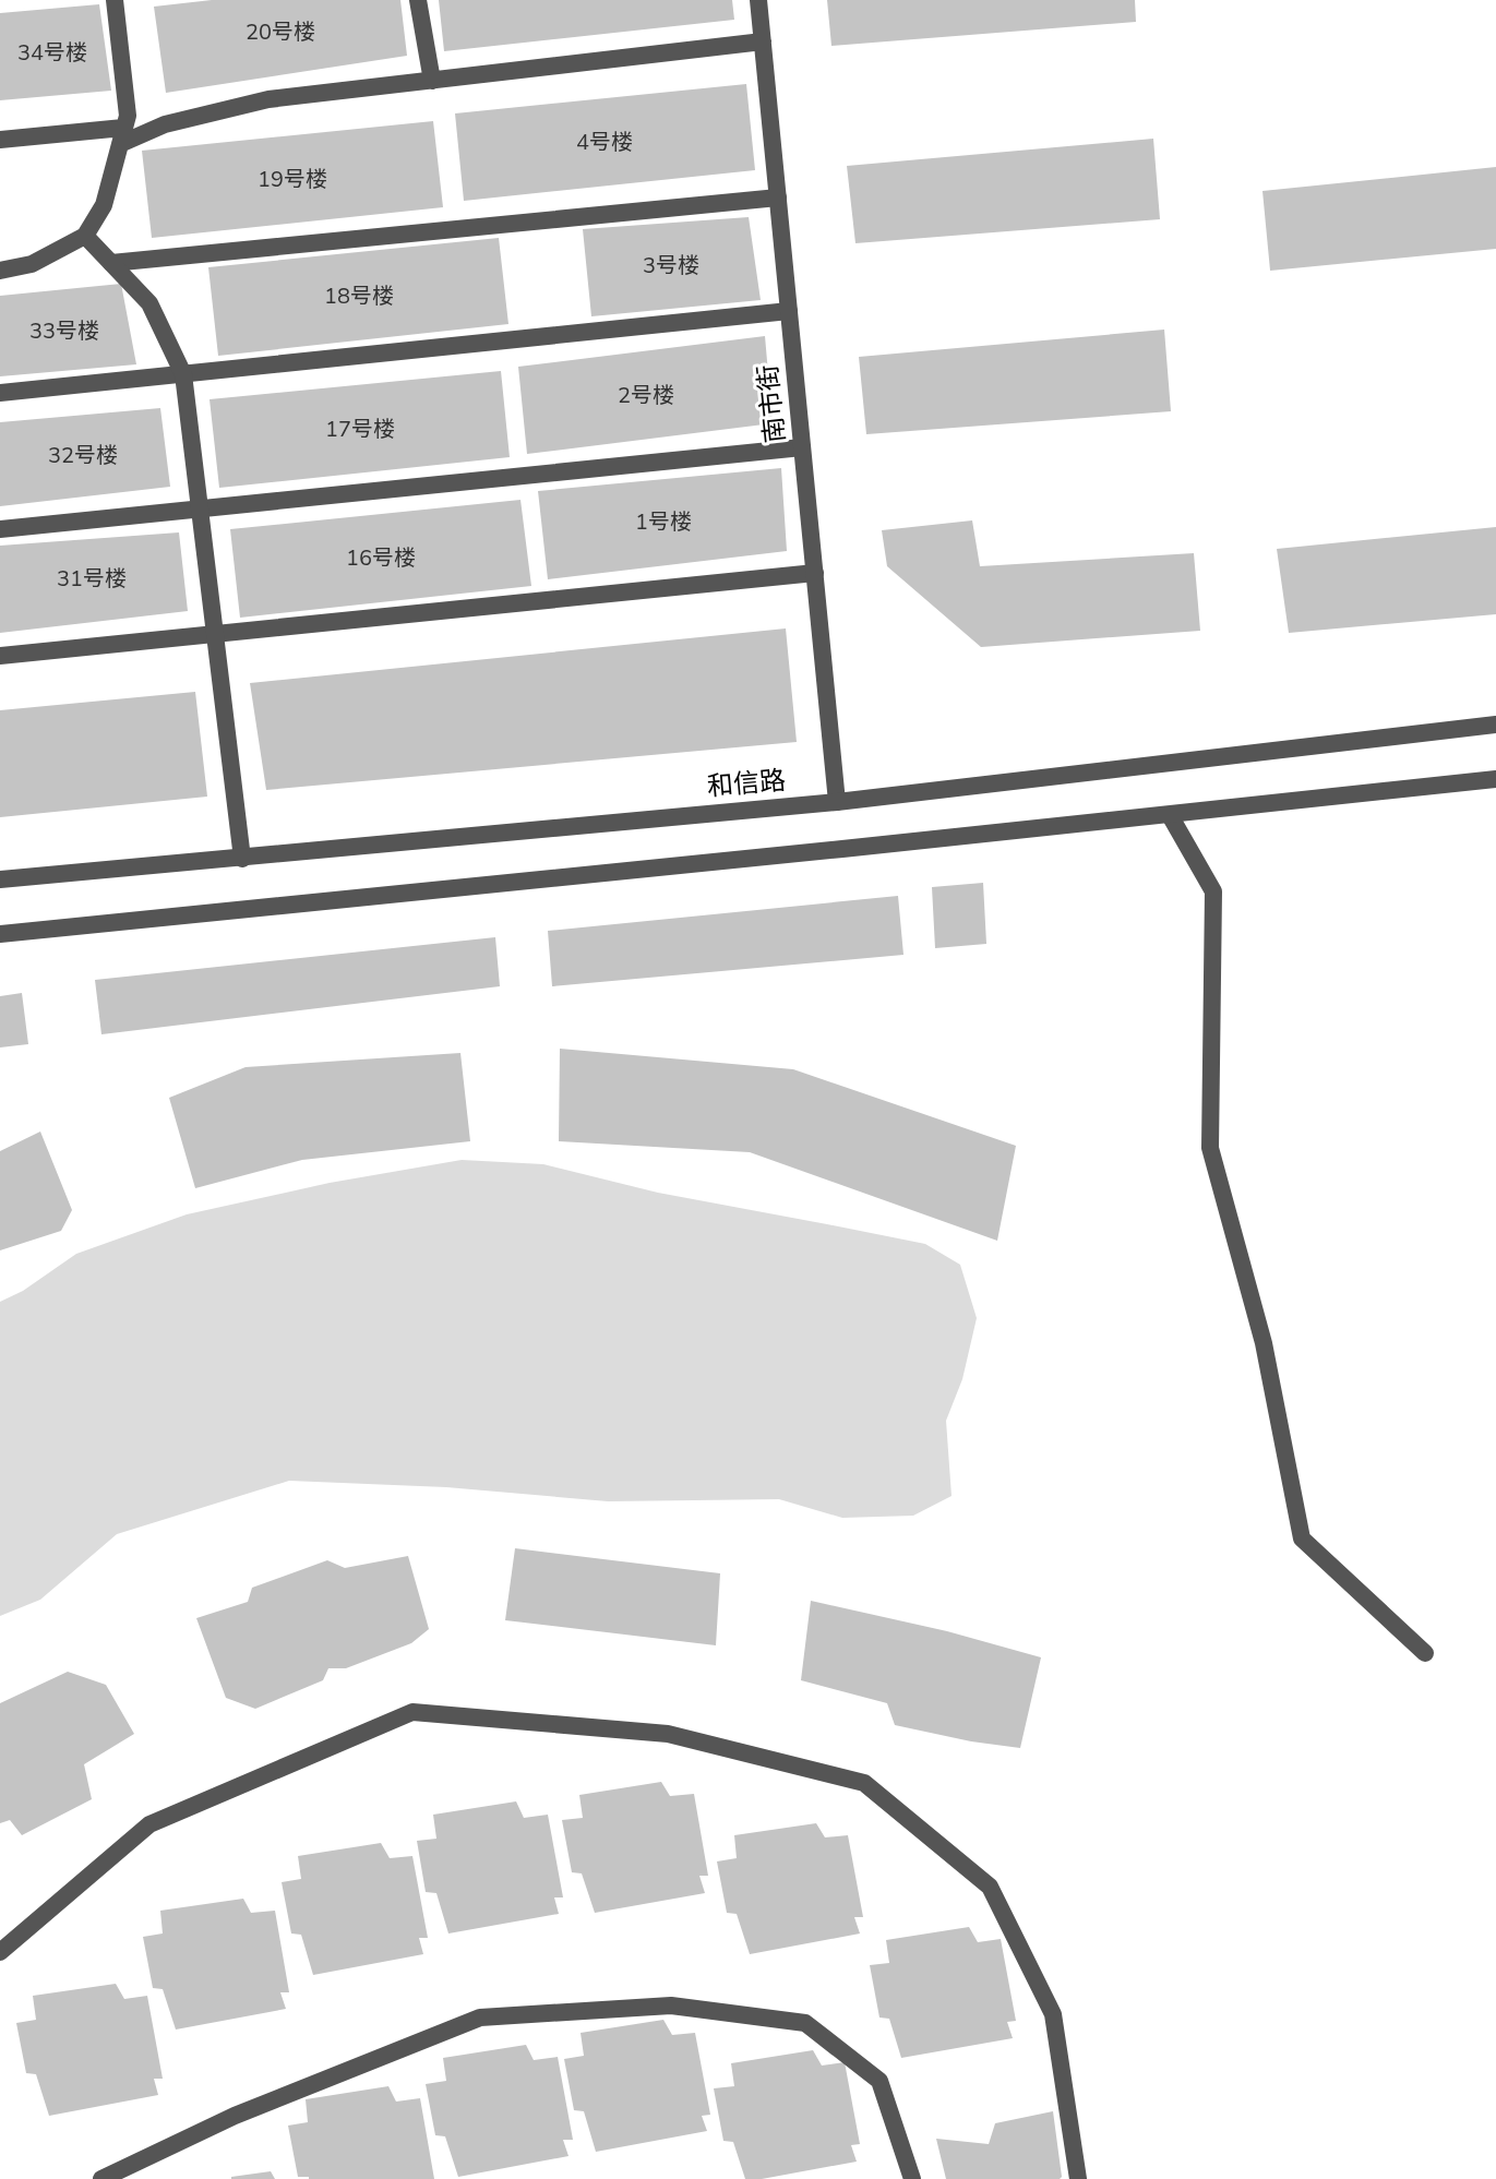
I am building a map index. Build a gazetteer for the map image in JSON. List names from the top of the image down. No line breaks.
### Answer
{"streets":{"street":["南市街","和信路"]},"crossings":[["南市街","和信路"]],"house_numbers":["20号楼","34号楼","4号楼","19号楼","3号楼","18号楼","33号楼","2号楼","17号楼","32号楼","1号楼","16号楼","31号楼"]}
